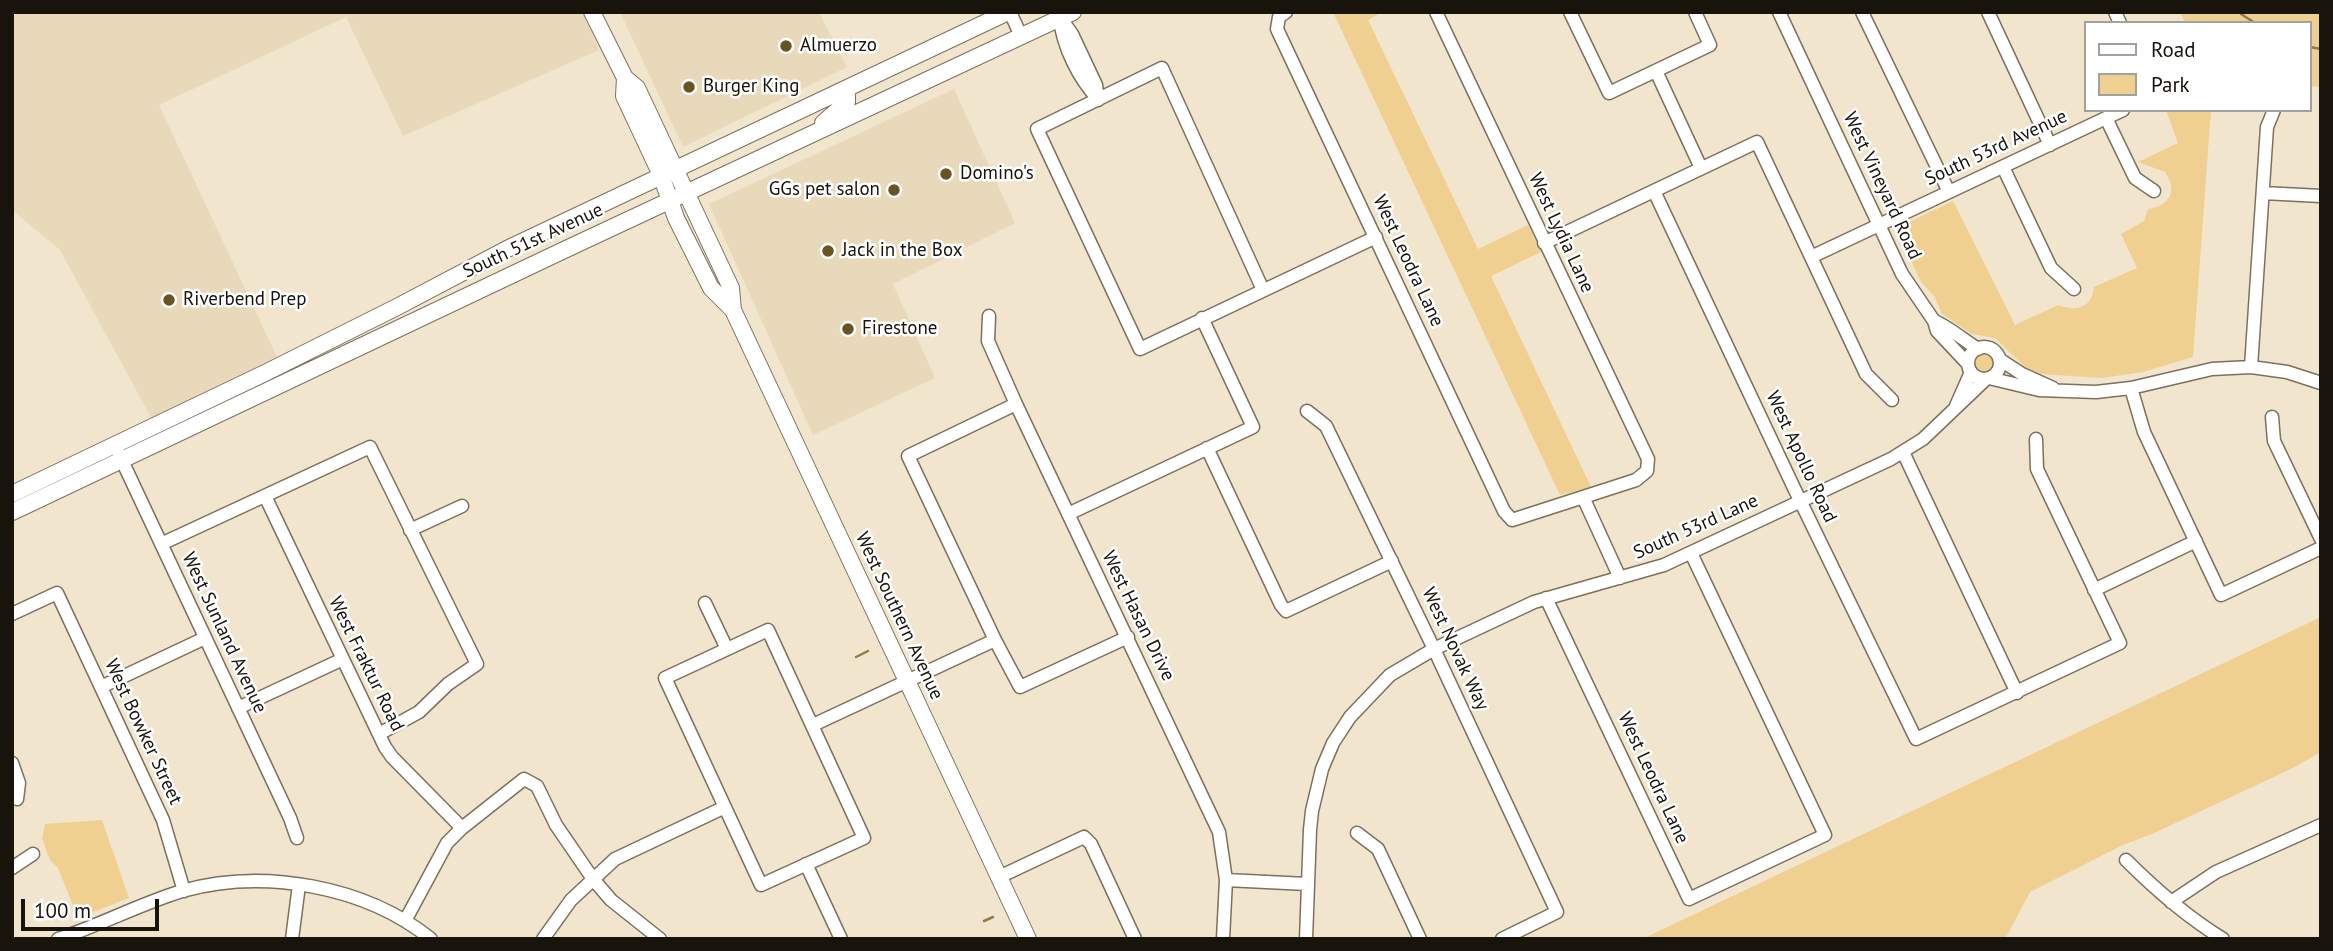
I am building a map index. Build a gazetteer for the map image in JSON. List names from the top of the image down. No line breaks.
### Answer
{"streets":{"main road":["South 51st Avenue","West Southern Avenue"],"street":["South 53rd Avenue","West Vineyard Road","West Lydia Lane","West Leodra Lane","West Apollo Road","South 53rd Lane","West Hasan Drive","West Sunland Avenue","West Novak Way","West Fraktur Road","West Bowker Street"]},"crossings":[["South 53rd Avenue","West Vineyard Road"],["West Vineyard Road","South 53rd Lane"],["West Lydia Lane","West Leodra Lane"],["South 51st Avenue","West Southern Avenue"],["South 51st Avenue","West Sunland Avenue"],["West Leodra Lane","South 53rd Lane"],["West Apollo Road","South 53rd Lane"],["South 53rd Lane","West Novak Way"]],"places":["Almuerzo","Burger King","Domino's","GGs pet salon","Jack in the Box","Riverbend Prep","Firestone"],"legend":["Road","Park"],"scale_bar":"100 m"}
